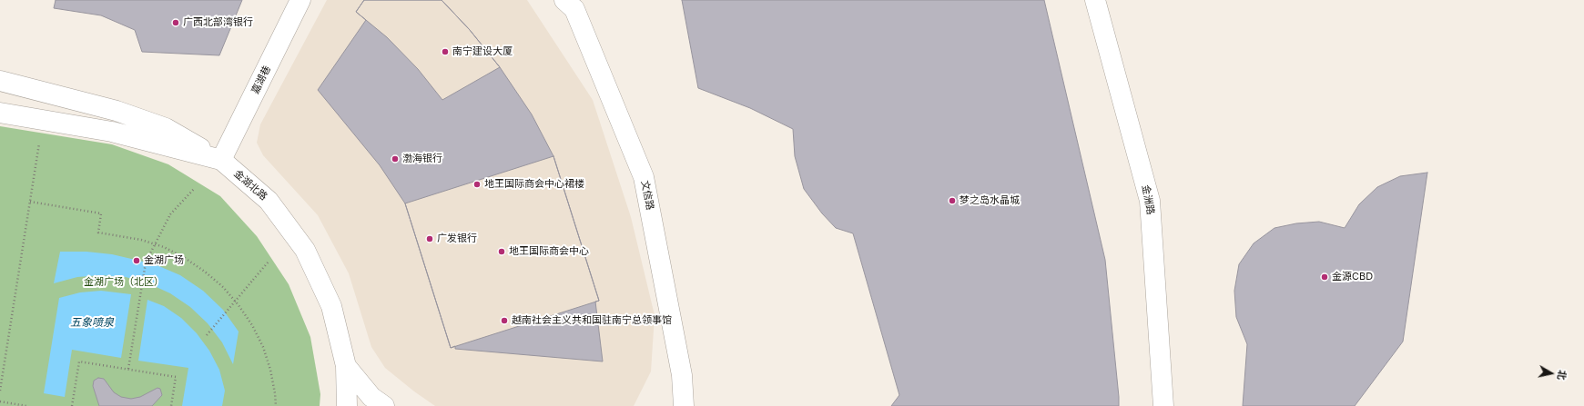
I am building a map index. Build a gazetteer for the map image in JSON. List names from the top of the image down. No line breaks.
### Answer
{"streets":{"main road":["嘉湖巷","金湖北路","文信路","金洲路"]},"crossings":[["嘉湖巷","金湖北路"]],"water":["五象喷泉"],"parks":["金湖广场（北区）"],"places":["广西北部湾银行","南宁建设大厦","渤海银行","地王国际商会中心裙楼","梦之岛水晶城","广发银行","地王国际商会中心","金湖广场","金源CBD","越南社会主义共和国驻南宁总领事馆"],"north":"right"}
